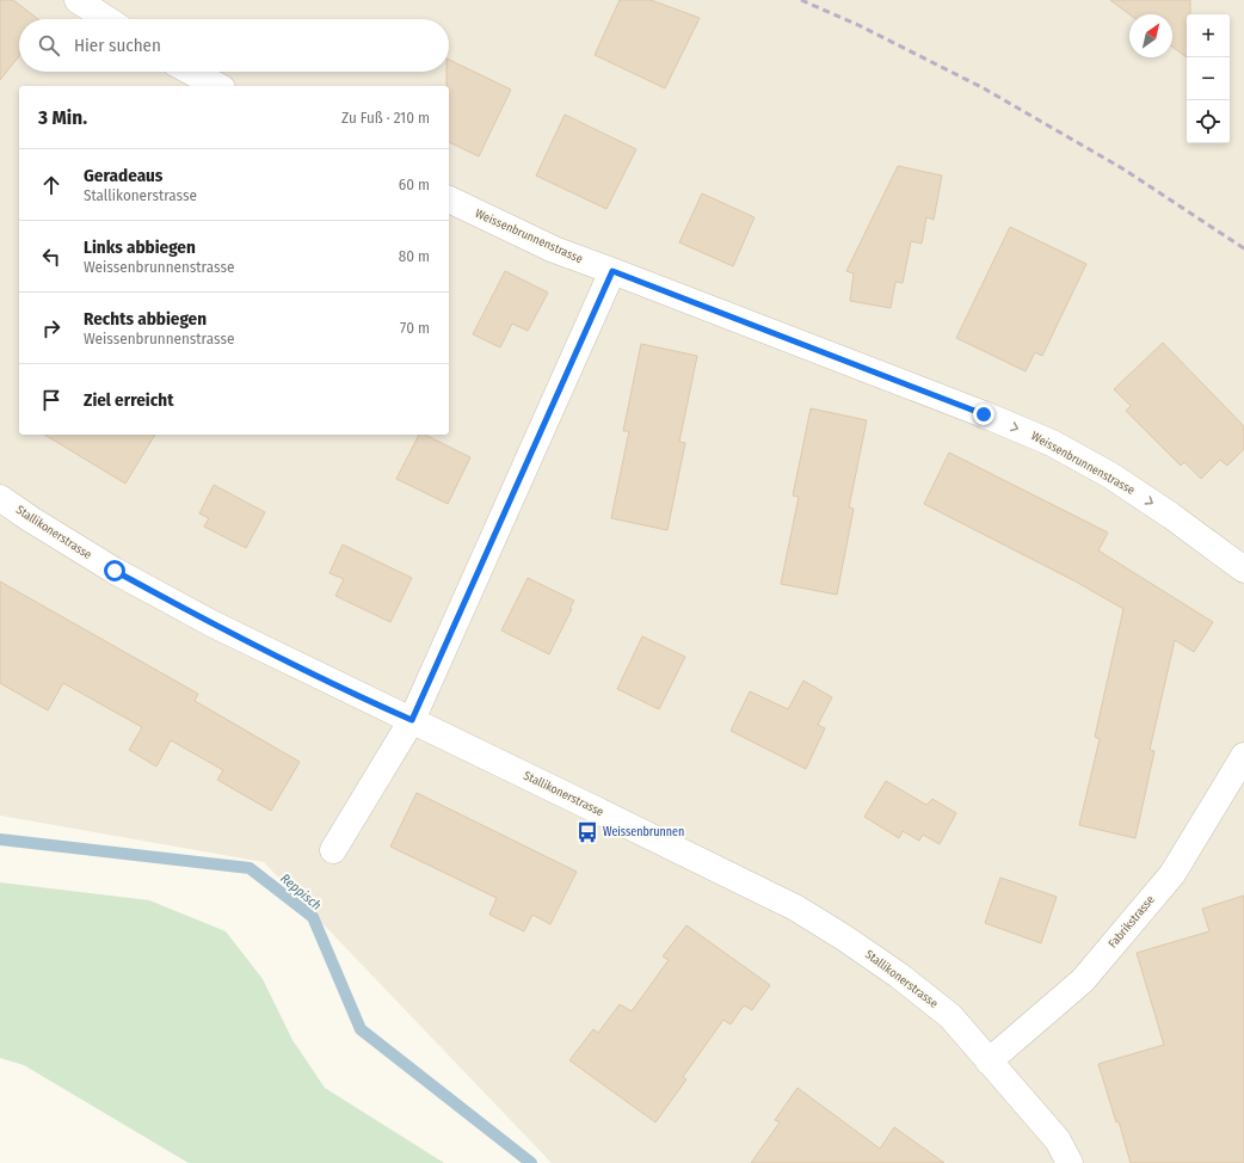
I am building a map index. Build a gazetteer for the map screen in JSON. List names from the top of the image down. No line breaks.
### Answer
{"streets":{"street":["Weissenbrunnenstrasse","Stallikonerstrasse","Fabrikstrasse"]},"crossings":[["Stallikonerstrasse","Fabrikstrasse"]],"one_way":["Weissenbrunnenstrasse"],"water":["Reppisch"],"places":{"bus stop":["Weissenbrunnen"]},"north":"top right","page":{"map_buttons":["+","−"],"search":"Hier suchen","heading":["3 Min.","Zu Fuß · 210 m"],"list":[["Geradeaus","Stallikonerstrasse","60 m"],["Links abbiegen","Weissenbrunnenstrasse","80 m"],["Rechts abbiegen","Weissenbrunnenstrasse","70 m"],"Ziel erreicht"]}}
